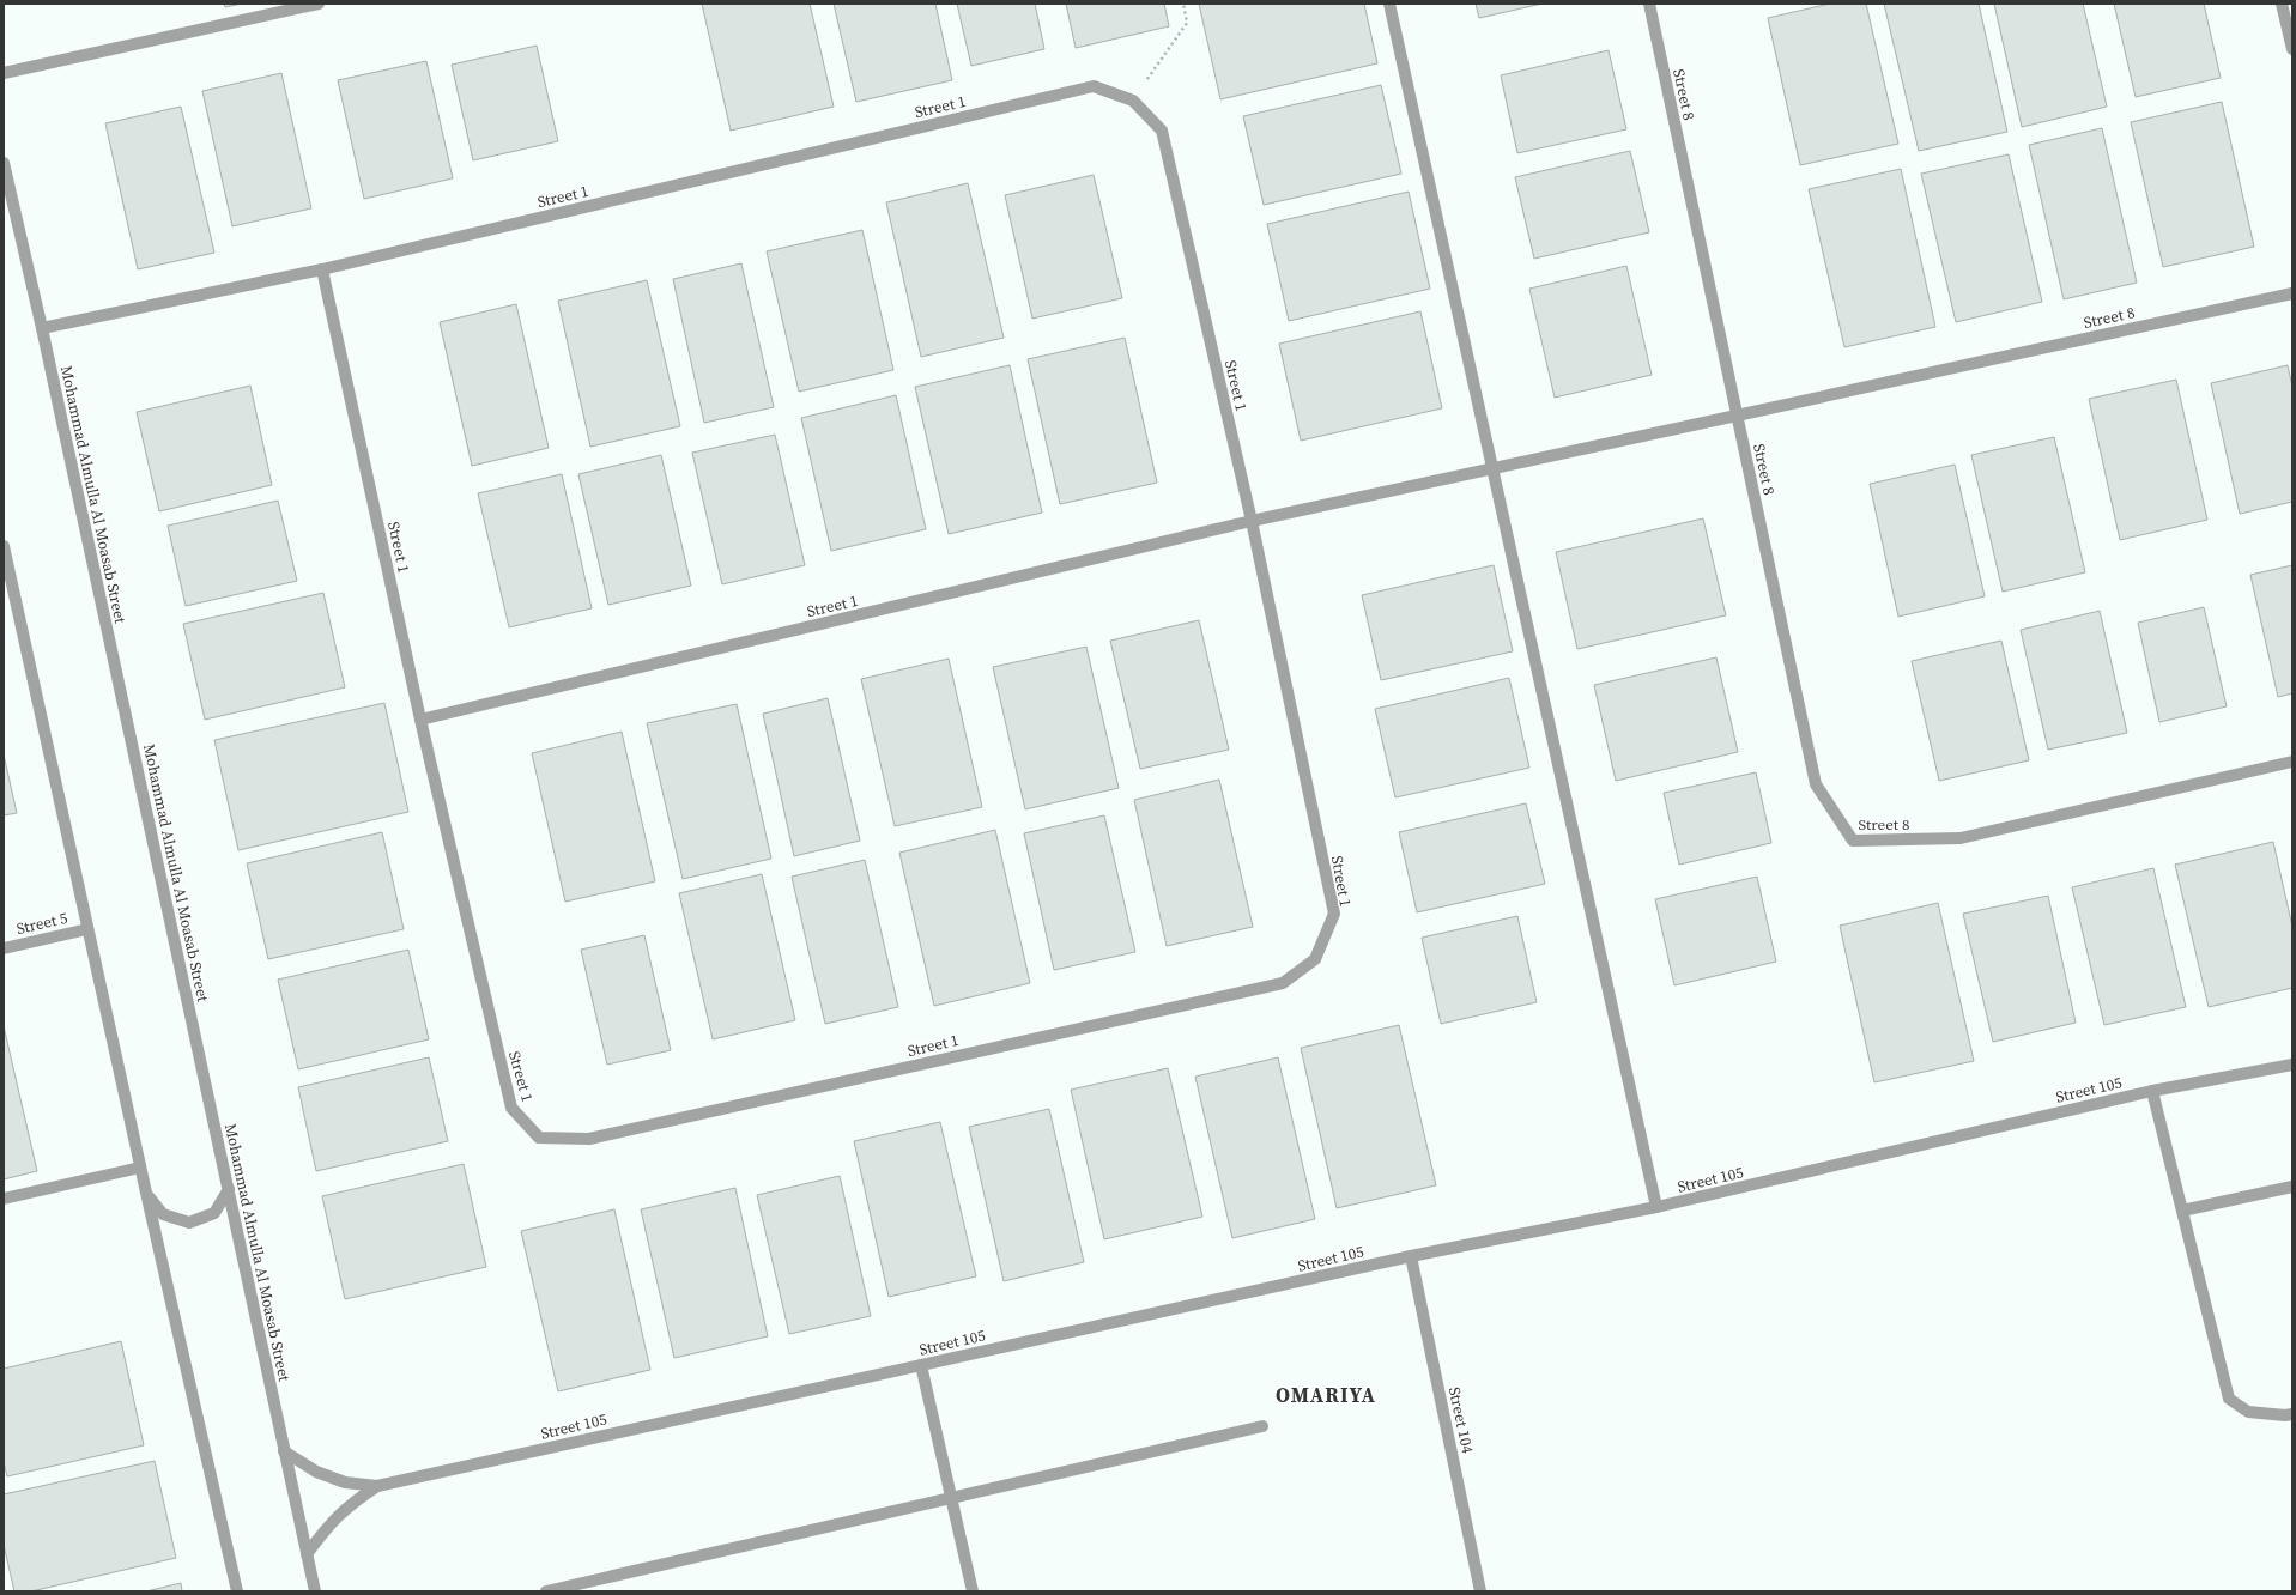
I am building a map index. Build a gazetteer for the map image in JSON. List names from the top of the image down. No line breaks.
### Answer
{"streets":{"street":["Street 8","Street 1","Mohammad Almulla Al Moasab Street","Street 5","Street 105","Street 104"]},"crossings":[["Street 1","Mohammad Almulla Al Moasab Street"],["Mohammad Almulla Al Moasab Street","Street 105"],["Street 105","Street 104"]],"districts":["OMARIYA"]}
